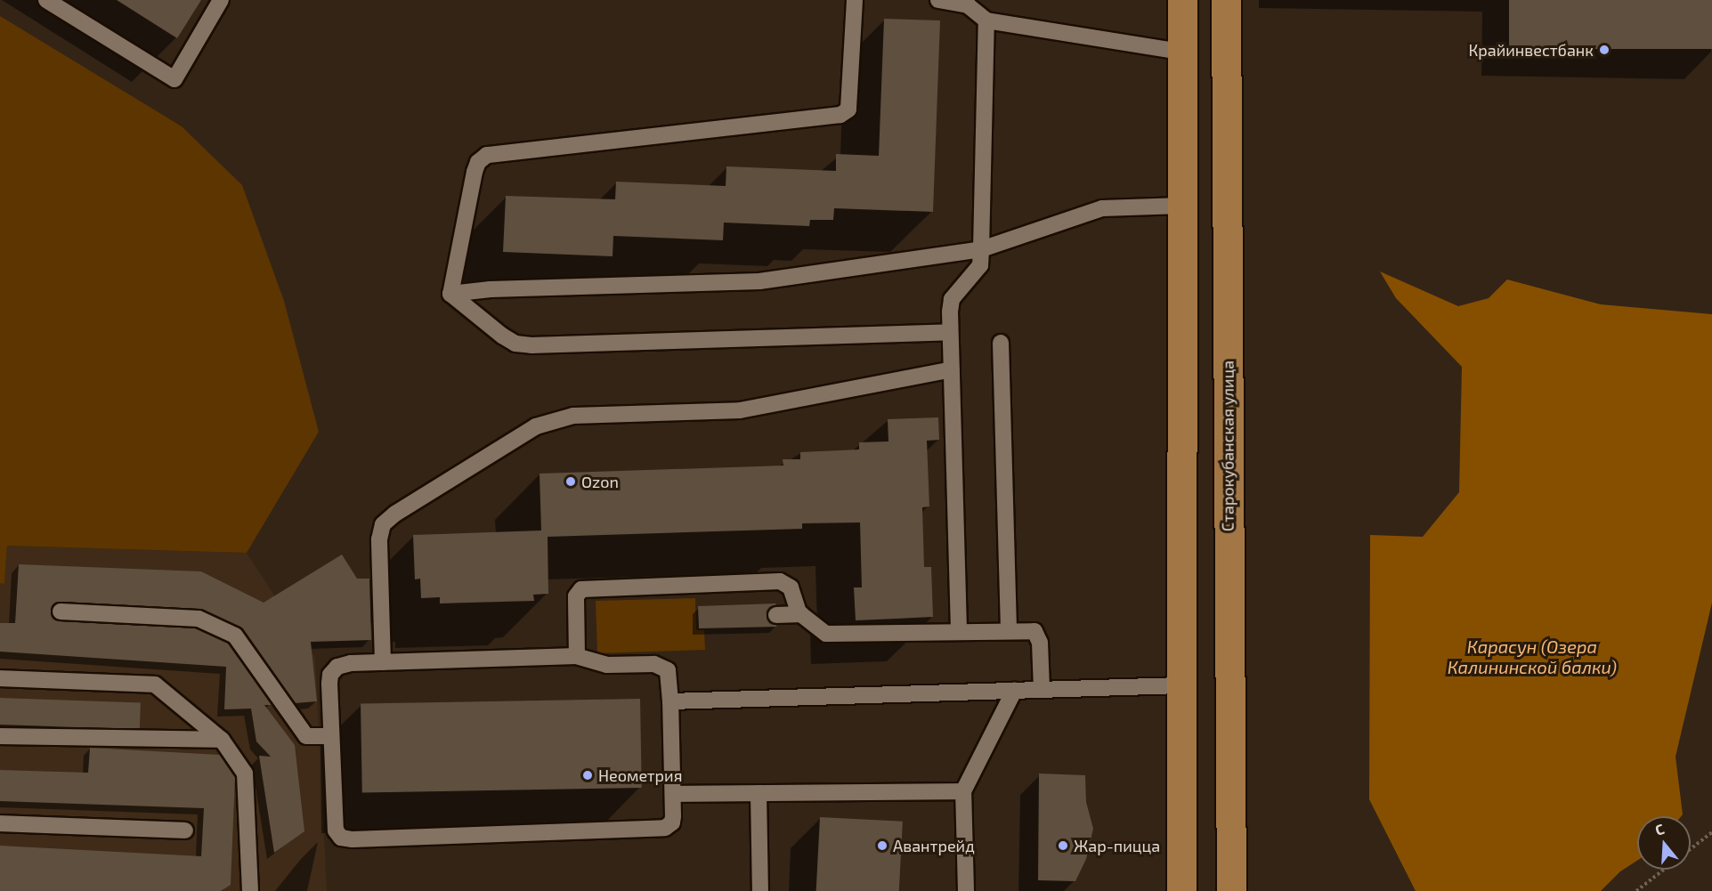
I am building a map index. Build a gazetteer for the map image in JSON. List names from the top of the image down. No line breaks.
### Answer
{"streets":{"main road":["Старокубанская улица"]},"water":["Карасун (Озера Калининской балки)"],"places":["Крайинвестбанк","Ozon","Неометрия","Авантрейд","Жар-пицца"],"north":"top"}
